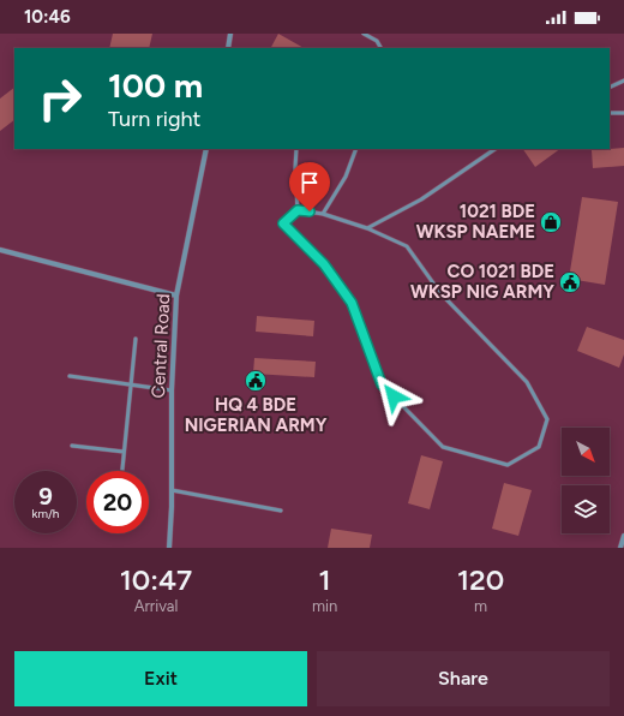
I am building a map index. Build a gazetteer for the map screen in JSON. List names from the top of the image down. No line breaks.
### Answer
{"streets":{"street":["Central Road"]},"places":{"shop":["1021 BDE WKSP NAEME"],"public building":["CO 1021 BDE WKSP NIG ARMY","HQ 4 BDE NIGERIAN ARMY"]},"north":"bottom right","page":{"status":"10:46","turn":["100 m","Turn right"],"speed":"9 km/h","limit":"20","eta":["10:47","Arrival","1","min","120","m"],"buttons":["Exit","Share"]}}
